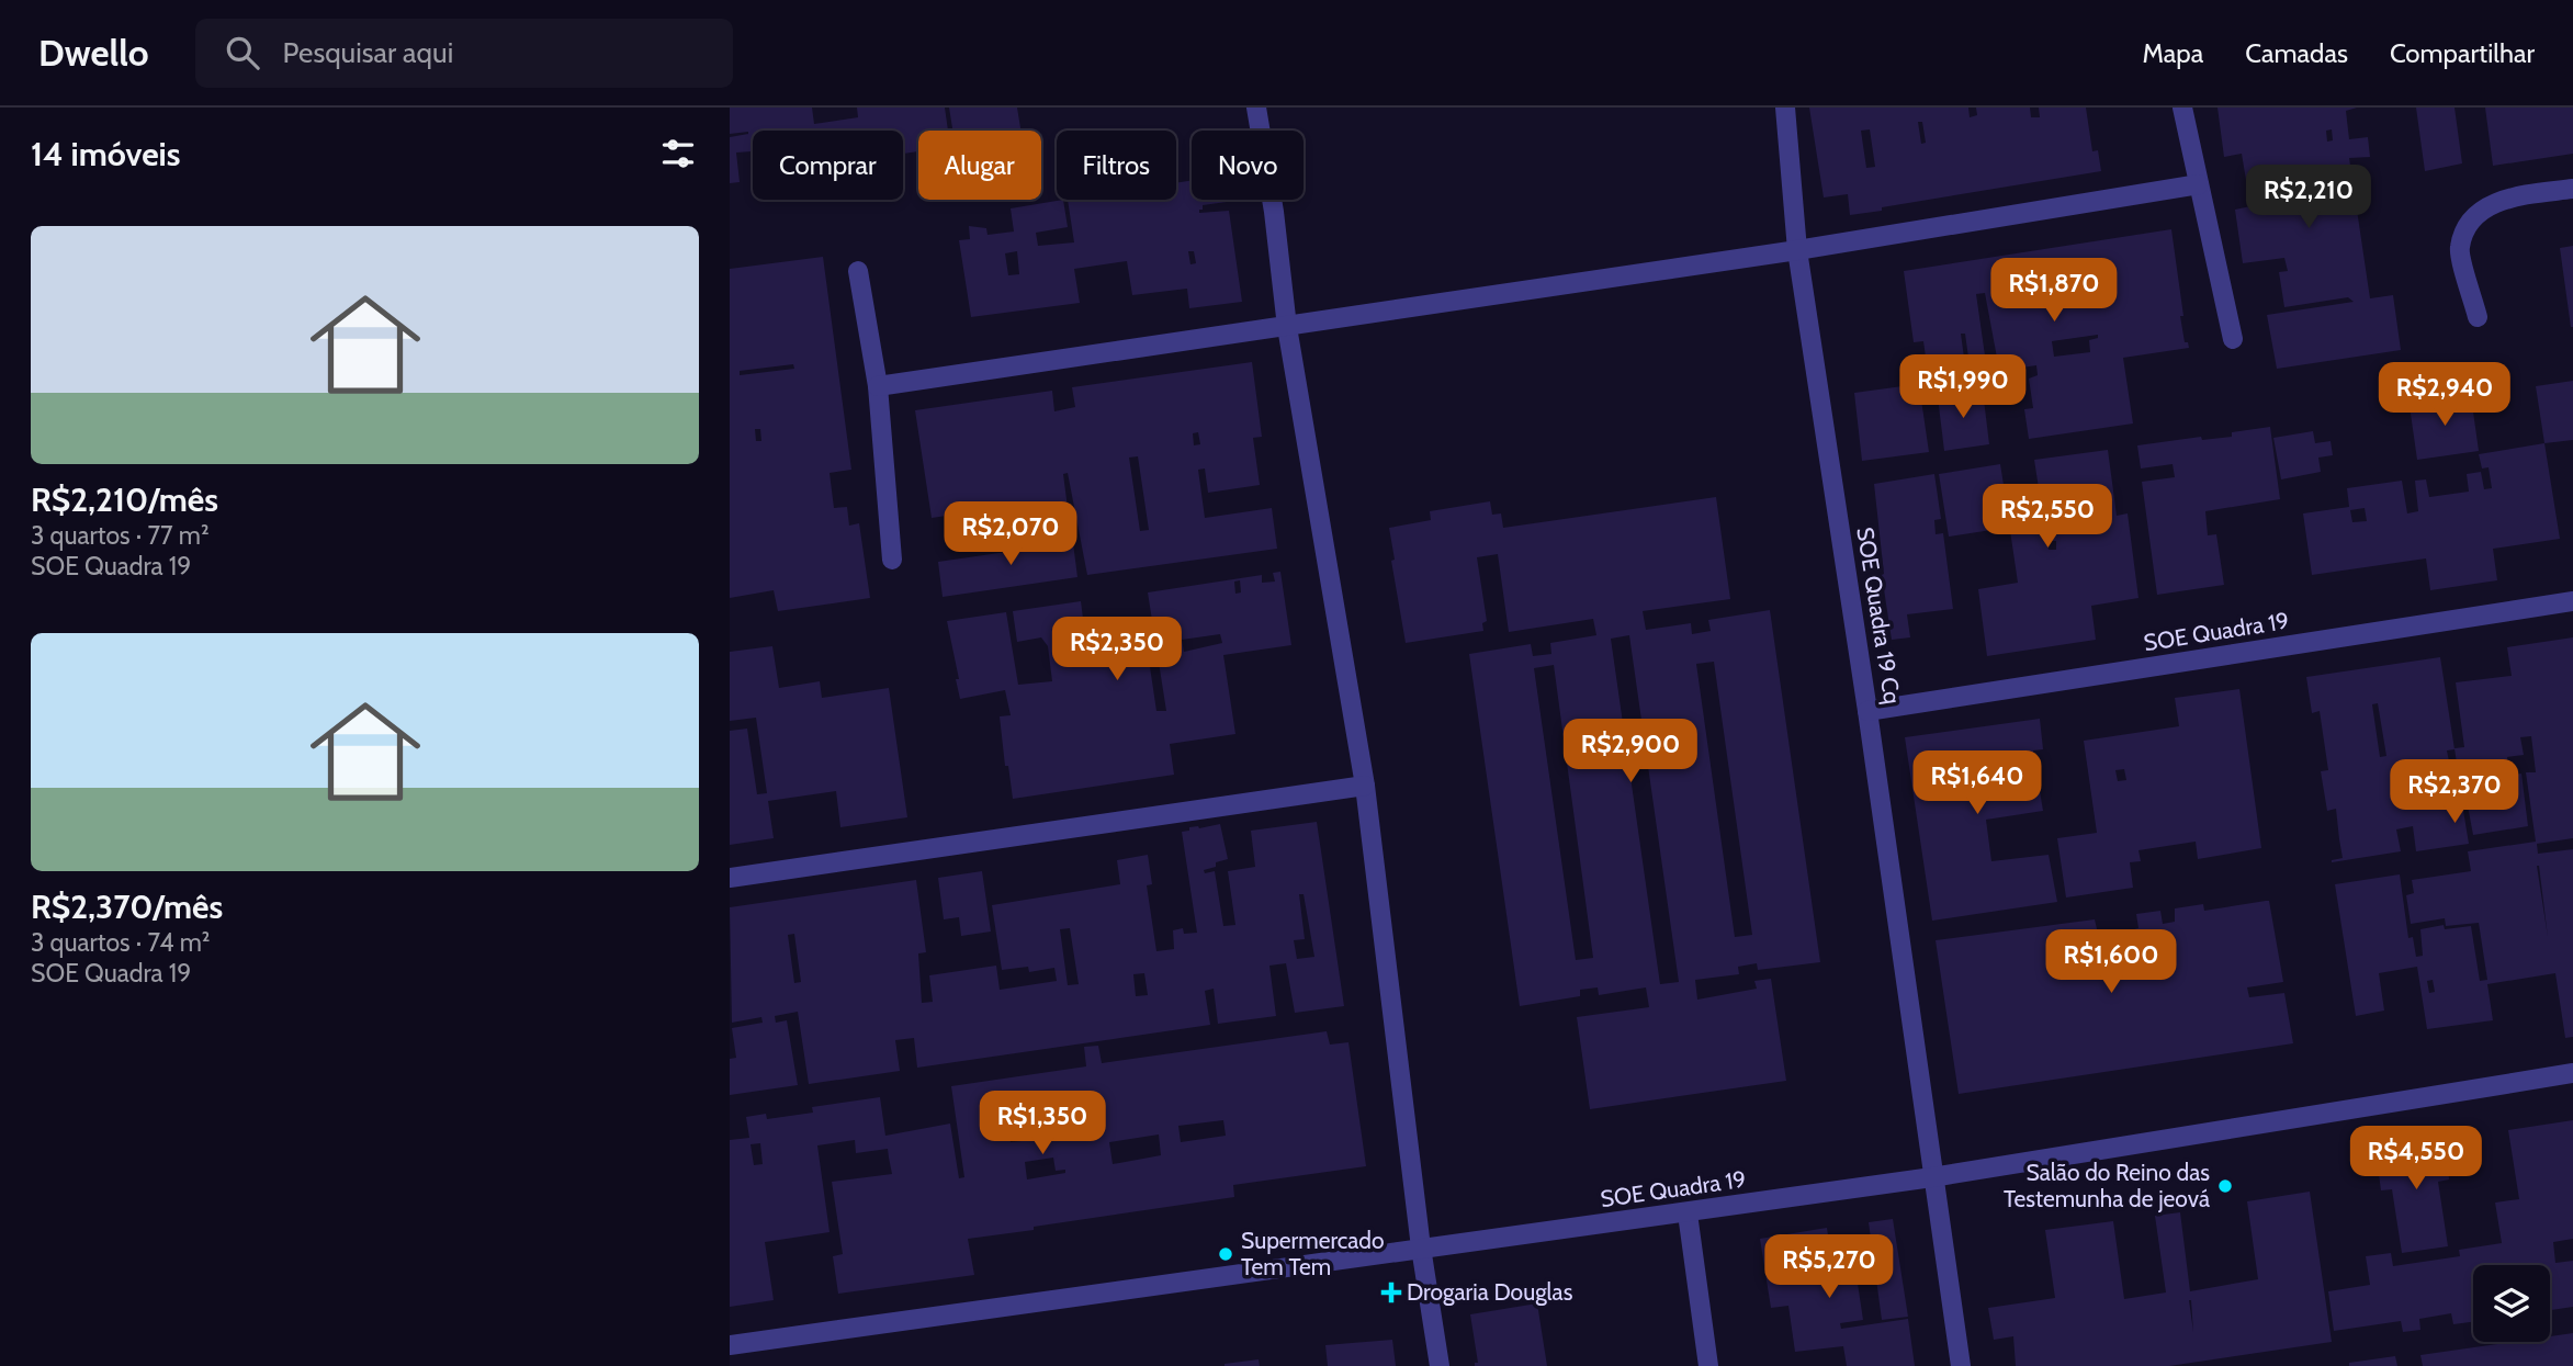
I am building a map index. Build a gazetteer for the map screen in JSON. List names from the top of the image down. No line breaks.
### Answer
{"streets":{"street":["SOE Quadra 19 Cq","SOE Quadra 19"]},"crossings":[["SOE Quadra 19 Cq","SOE Quadra 19"]],"places":{"other":["Salão do Reino das Testemunha de jeová","Supermercado Tem Tem"],"health":["Drogaria Douglas"]},"page":{"header":"Dwello","search":"Pesquisar aqui","nav":["Mapa","Camadas","Compartilhar"],"heading":"14 imóveis","chip":["Comprar","Alugar","Filtros","Novo"],"price":["R$2,210","R$1,870","R$1,990","R$2,940","R$2,550","R$2,070","R$2,350","R$2,900","R$1,640","R$2,370","R$1,600","R$1,350","R$4,550","R$5,270"],"list":[{"name":"R$2,210/mês","note":"3 quartos · 77 m² · SOE Quadra 19"},{"name":"R$2,370/mês","note":"3 quartos · 74 m² · SOE Quadra 19"}]}}
